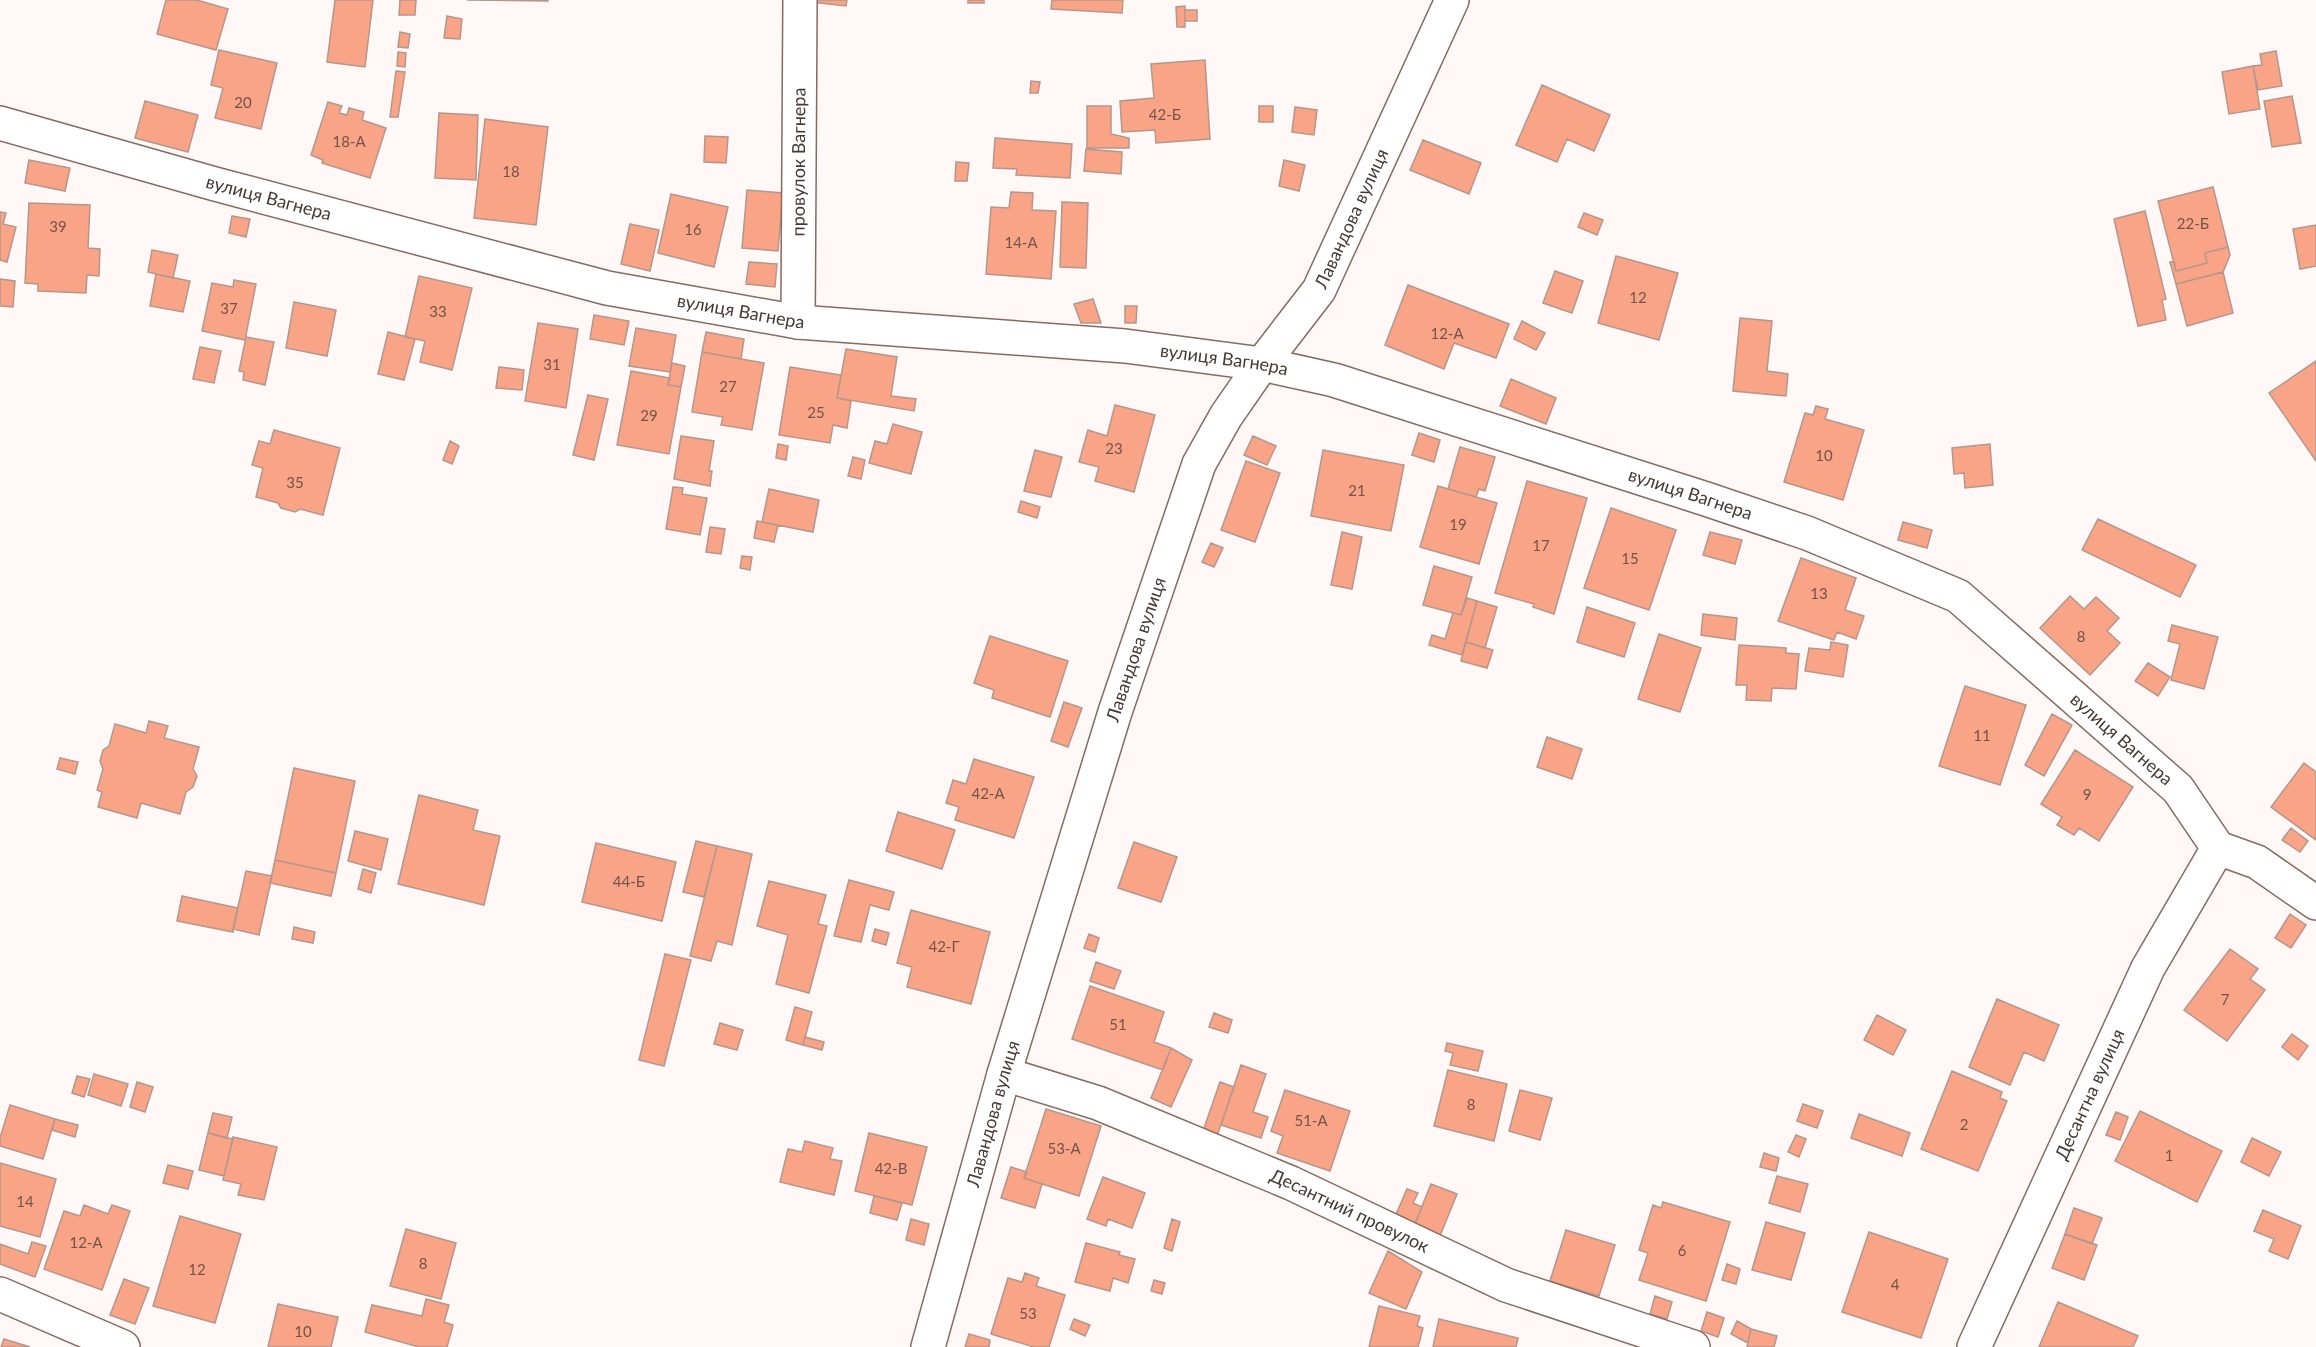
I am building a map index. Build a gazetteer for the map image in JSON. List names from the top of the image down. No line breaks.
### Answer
{"streets":{"street":["провулок Вагнера","вулиця Вагнера","Лавандова вулиця","Десантна вулиця","Десантний провулок"]},"crossings":[["провулок Вагнера","вулиця Вагнера"],["вулиця Вагнера","Лавандова вулиця"],["вулиця Вагнера","Десантна вулиця"],["Лавандова вулиця","Десантний провулок"]],"house_numbers":["20","42-Б","18-А","18","22-Б","39","16","14-А","12","37","33","12-А","31","27","25","29","23","10","35","21","19","17","15","13","8","11","42-А","9","44-Б","42-Г","7","51","8","51-А","2","53-А","1","42-В","14","12-А","6","8","12","4","53","10"]}
